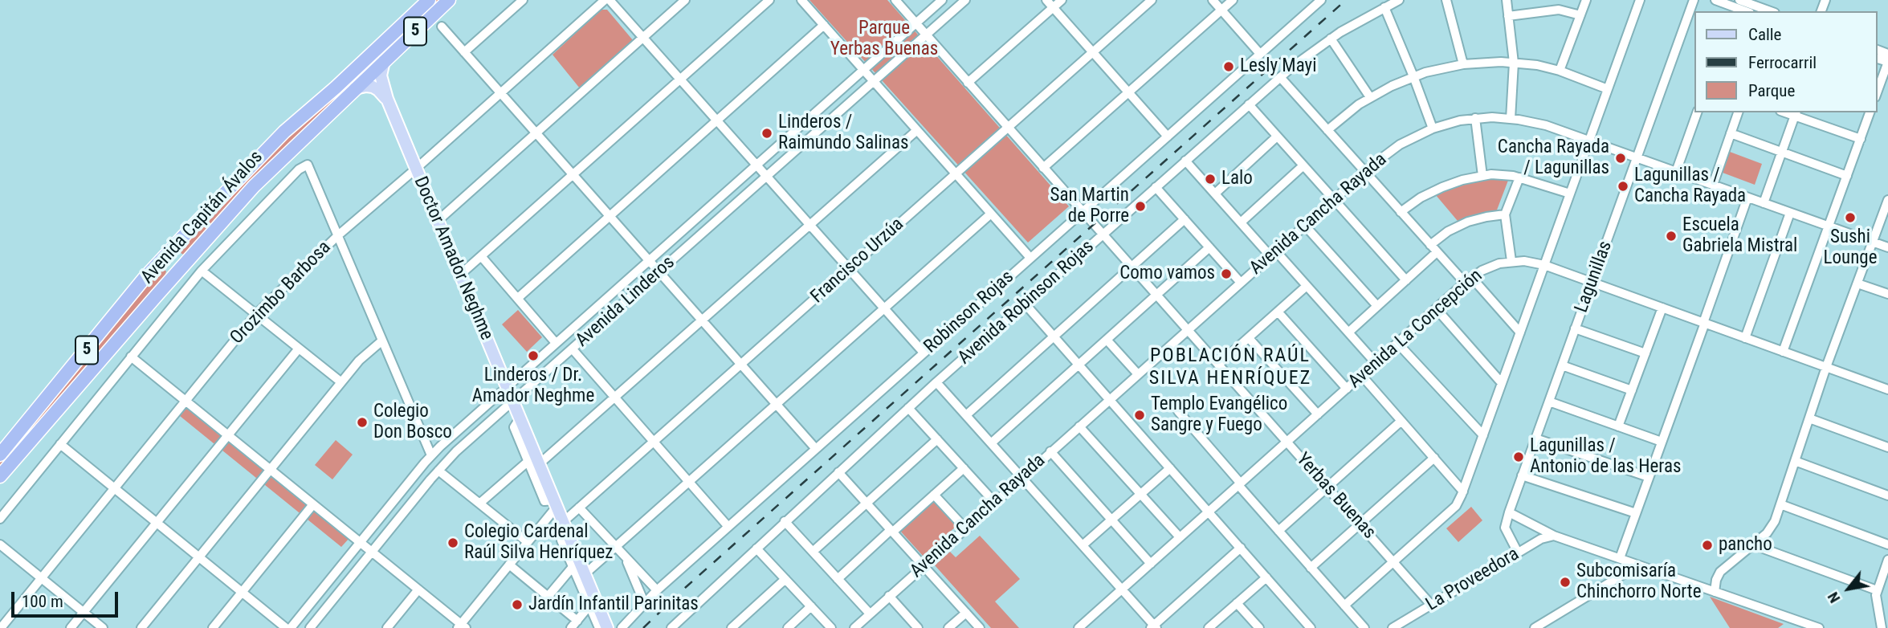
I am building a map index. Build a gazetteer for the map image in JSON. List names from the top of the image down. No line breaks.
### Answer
{"streets":{"highway":["5","Avenida Capitán Ávalos"],"main road":["Doctor Amador Neghme"],"street":["Avenida Cancha Rayada","Francisco Urzúa","Lagunillas","Orozimbo Barbosa","Avenida Linderos","Avenida Robinson Rojas","Robinson Rojas","Avenida La Concepción","Yerbas Buenas","La Proveedora"]},"crossings":[["Avenida Cancha Rayada","Lagunillas"],["Avenida Cancha Rayada","Yerbas Buenas"],["Avenida Capitán Ávalos","Doctor Amador Neghme"],["Doctor Amador Neghme","Francisco Urzúa"],["Doctor Amador Neghme","Orozimbo Barbosa"],["Doctor Amador Neghme","Avenida Linderos"],["Francisco Urzúa","Yerbas Buenas"],["Lagunillas","Avenida La Concepción"],["Lagunillas","La Proveedora"],["Avenida Linderos","Yerbas Buenas"],["Avenida Robinson Rojas","Yerbas Buenas"],["Robinson Rojas","Yerbas Buenas"],["Avenida La Concepción","Yerbas Buenas"],["Yerbas Buenas","La Proveedora"]],"districts":["POBLACIÓN RAÚL SILVA HENRÍQUEZ"],"parks":["Parque Yerbas Buenas"],"places":["Lesly Mayi","Linderos / Raimundo Salinas","Cancha Rayada / Lagunillas","Lalo","Lagunillas / Cancha Rayada","San Martin de Porre","Sushi Lounge","Escuela Gabriela Mistral","Como vamos","Linderos / Dr. Amador Neghme","Templo Evangélico Sangre y Fuego","Colegio Don Bosco","Lagunillas / Antonio de las Heras","Colegio Cardenal Raúl Silva Henríquez","pancho","Subcomisaría Chinchorro Norte","Jardín Infantil Parinitas"],"legend":["Calle","Ferrocarril","Parque"],"scale_bar":"100 m","north":"bottom left"}
